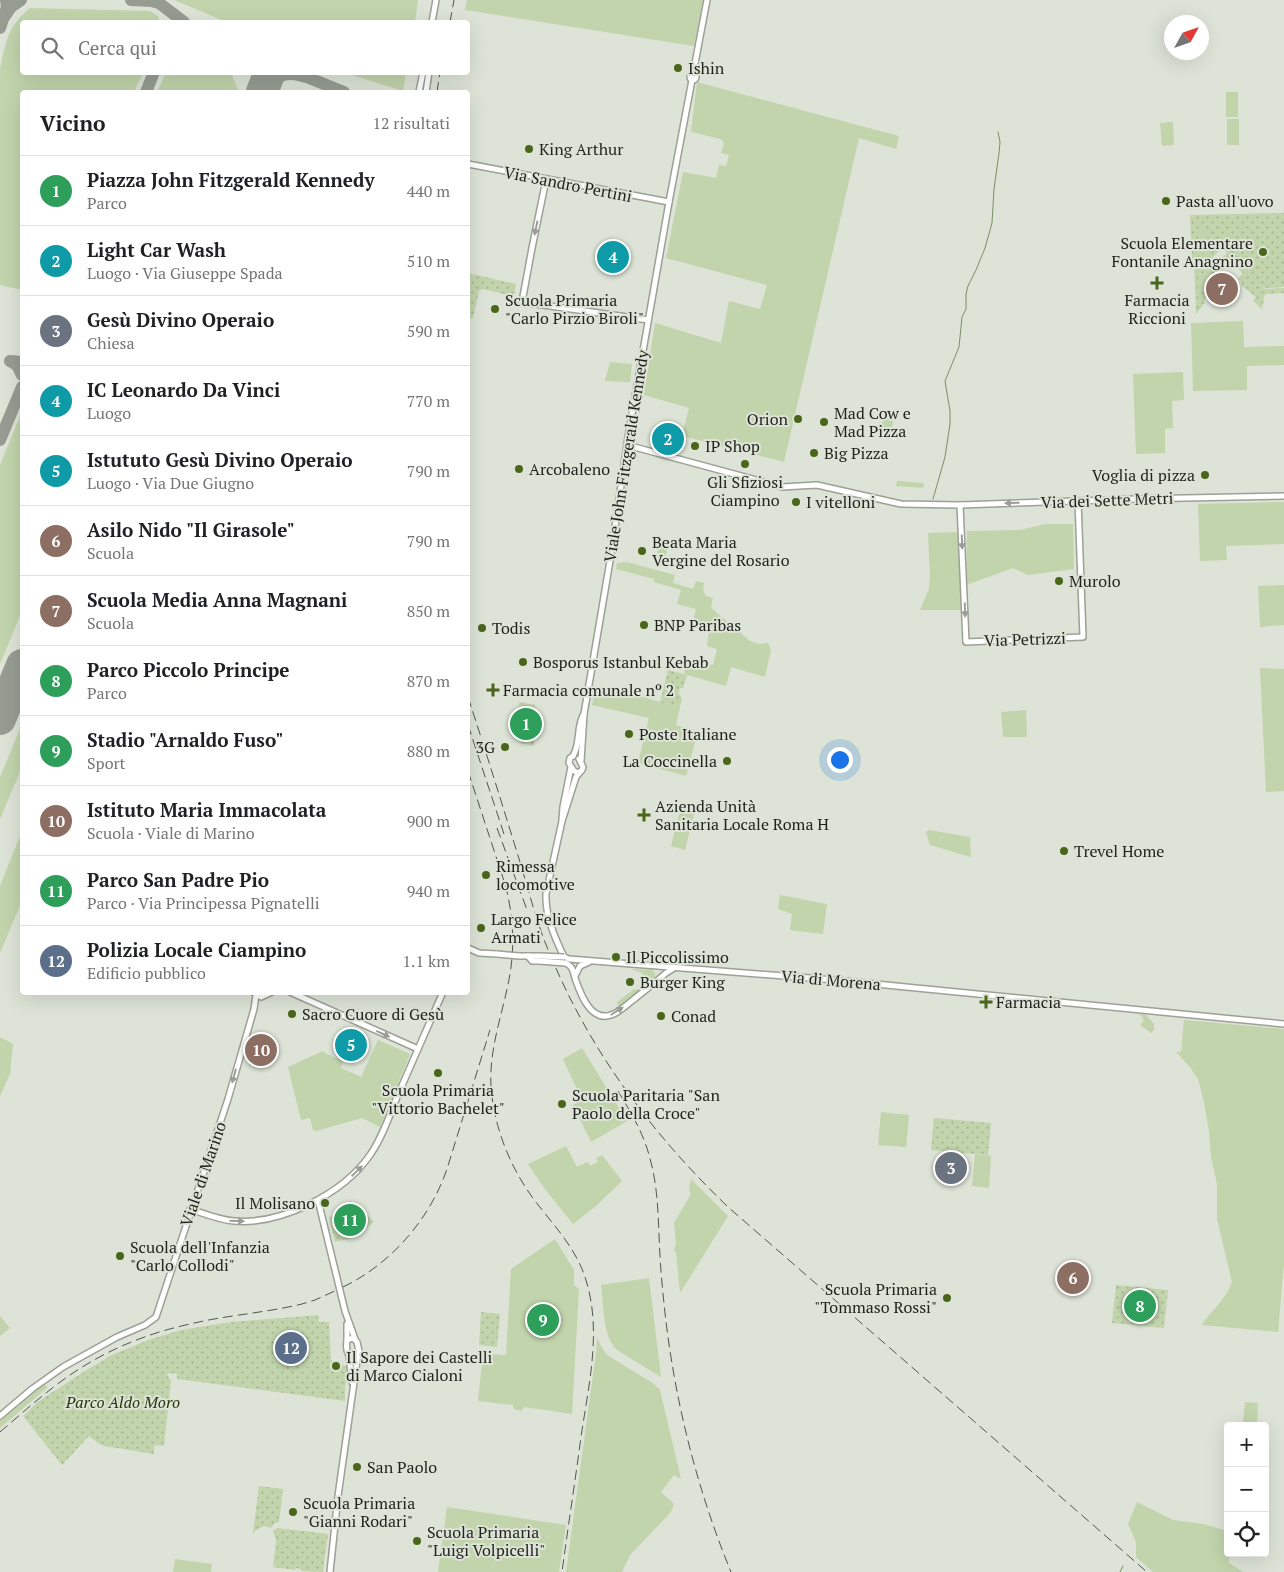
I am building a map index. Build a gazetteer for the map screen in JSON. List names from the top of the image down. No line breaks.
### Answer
{"streets":{"street":["Via Sandro Pertini","Viale John Fitzgerald Kennedy","Via dei Sette Metri","Via Petrizzi","Via di Morena","Viale di Marino"]},"crossings":[["Via Sandro Pertini","Viale John Fitzgerald Kennedy"],["Viale John Fitzgerald Kennedy","Via dei Sette Metri"],["Via dei Sette Metri","Via Petrizzi"]],"one_way":["Viale di Marino"],"parks":["Parco Aldo Moro"],"places":{"other":["Ishin","King Arthur","Pasta all'uovo","Scuola Elementare Fontanile Anagnino","Scuola Primaria \"Carlo Pirzio Biroli\"","Orion","Mad Cow e Mad Pizza","IP Shop","Big Pizza","Gli Sfiziosi Ciampino","Arcobaleno","Voglia di pizza","I vitelloni","Beata Maria Vergine del Rosario","Murolo","BNP Paribas","Todis","Bosporus Istanbul Kebab","Poste Italiane","3G","La Coccinella","Trevel Home","Rimessa locomotive","Largo Felice Armati","Il Piccolissimo","Burger King","Sacro Cuore di Gesù","Conad","Scuola Primaria \"Vittorio Bachelet\"","Scuola Paritaria \"San Paolo della Croce\"","Il Molisano","Scuola dell'Infanzia \"Carlo Collodi\"","Scuola Primaria \"Tommaso Rossi\"","Il Sapore dei Castelli di Marco Cialoni","San Paolo","Scuola Primaria \"Gianni Rodari\"","Scuola Primaria \"Luigi Volpicelli\""],"health":["Farmacia Riccioni","Farmacia comunale nº 2","Azienda Unità Sanitaria Locale Roma H","Farmacia"]},"north":"top right","page":{"search":"Cerca qui","heading":["Vicino","12 risultati"],"list":[{"mark":"1","name":"Piazza John Fitzgerald Kennedy","note":"Parco","value":"440 m"},{"mark":"2","name":"Light Car Wash","note":"Luogo · Via Giuseppe Spada","value":"510 m"},{"mark":"3","name":"Gesù Divino Operaio","note":"Chiesa","value":"590 m"},{"mark":"4","name":"IC Leonardo Da Vinci","note":"Luogo","value":"770 m"},{"mark":"5","name":"Istututo Gesù Divino Operaio","note":"Luogo · Via Due Giugno","value":"790 m"},{"mark":"6","name":"Asilo Nido \"Il Girasole\"","note":"Scuola","value":"790 m"},{"mark":"7","name":"Scuola Media Anna Magnani","note":"Scuola","value":"850 m"},{"mark":"8","name":"Parco Piccolo Principe","note":"Parco","value":"870 m"},{"mark":"9","name":"Stadio \"Arnaldo Fuso\"","note":"Sport","value":"880 m"},{"mark":"10","name":"Istituto Maria Immacolata","note":"Scuola · Viale di Marino","value":"900 m"},{"mark":"11","name":"Parco San Padre Pio","note":"Parco · Via Principessa Pignatelli","value":"940 m"},{"mark":"12","name":"Polizia Locale Ciampino","note":"Edificio pubblico","value":"1.1 km"}],"pins":["4","7","2","1","5","10","3","11","6","8","9","12"],"map_buttons":["+","−"]}}
